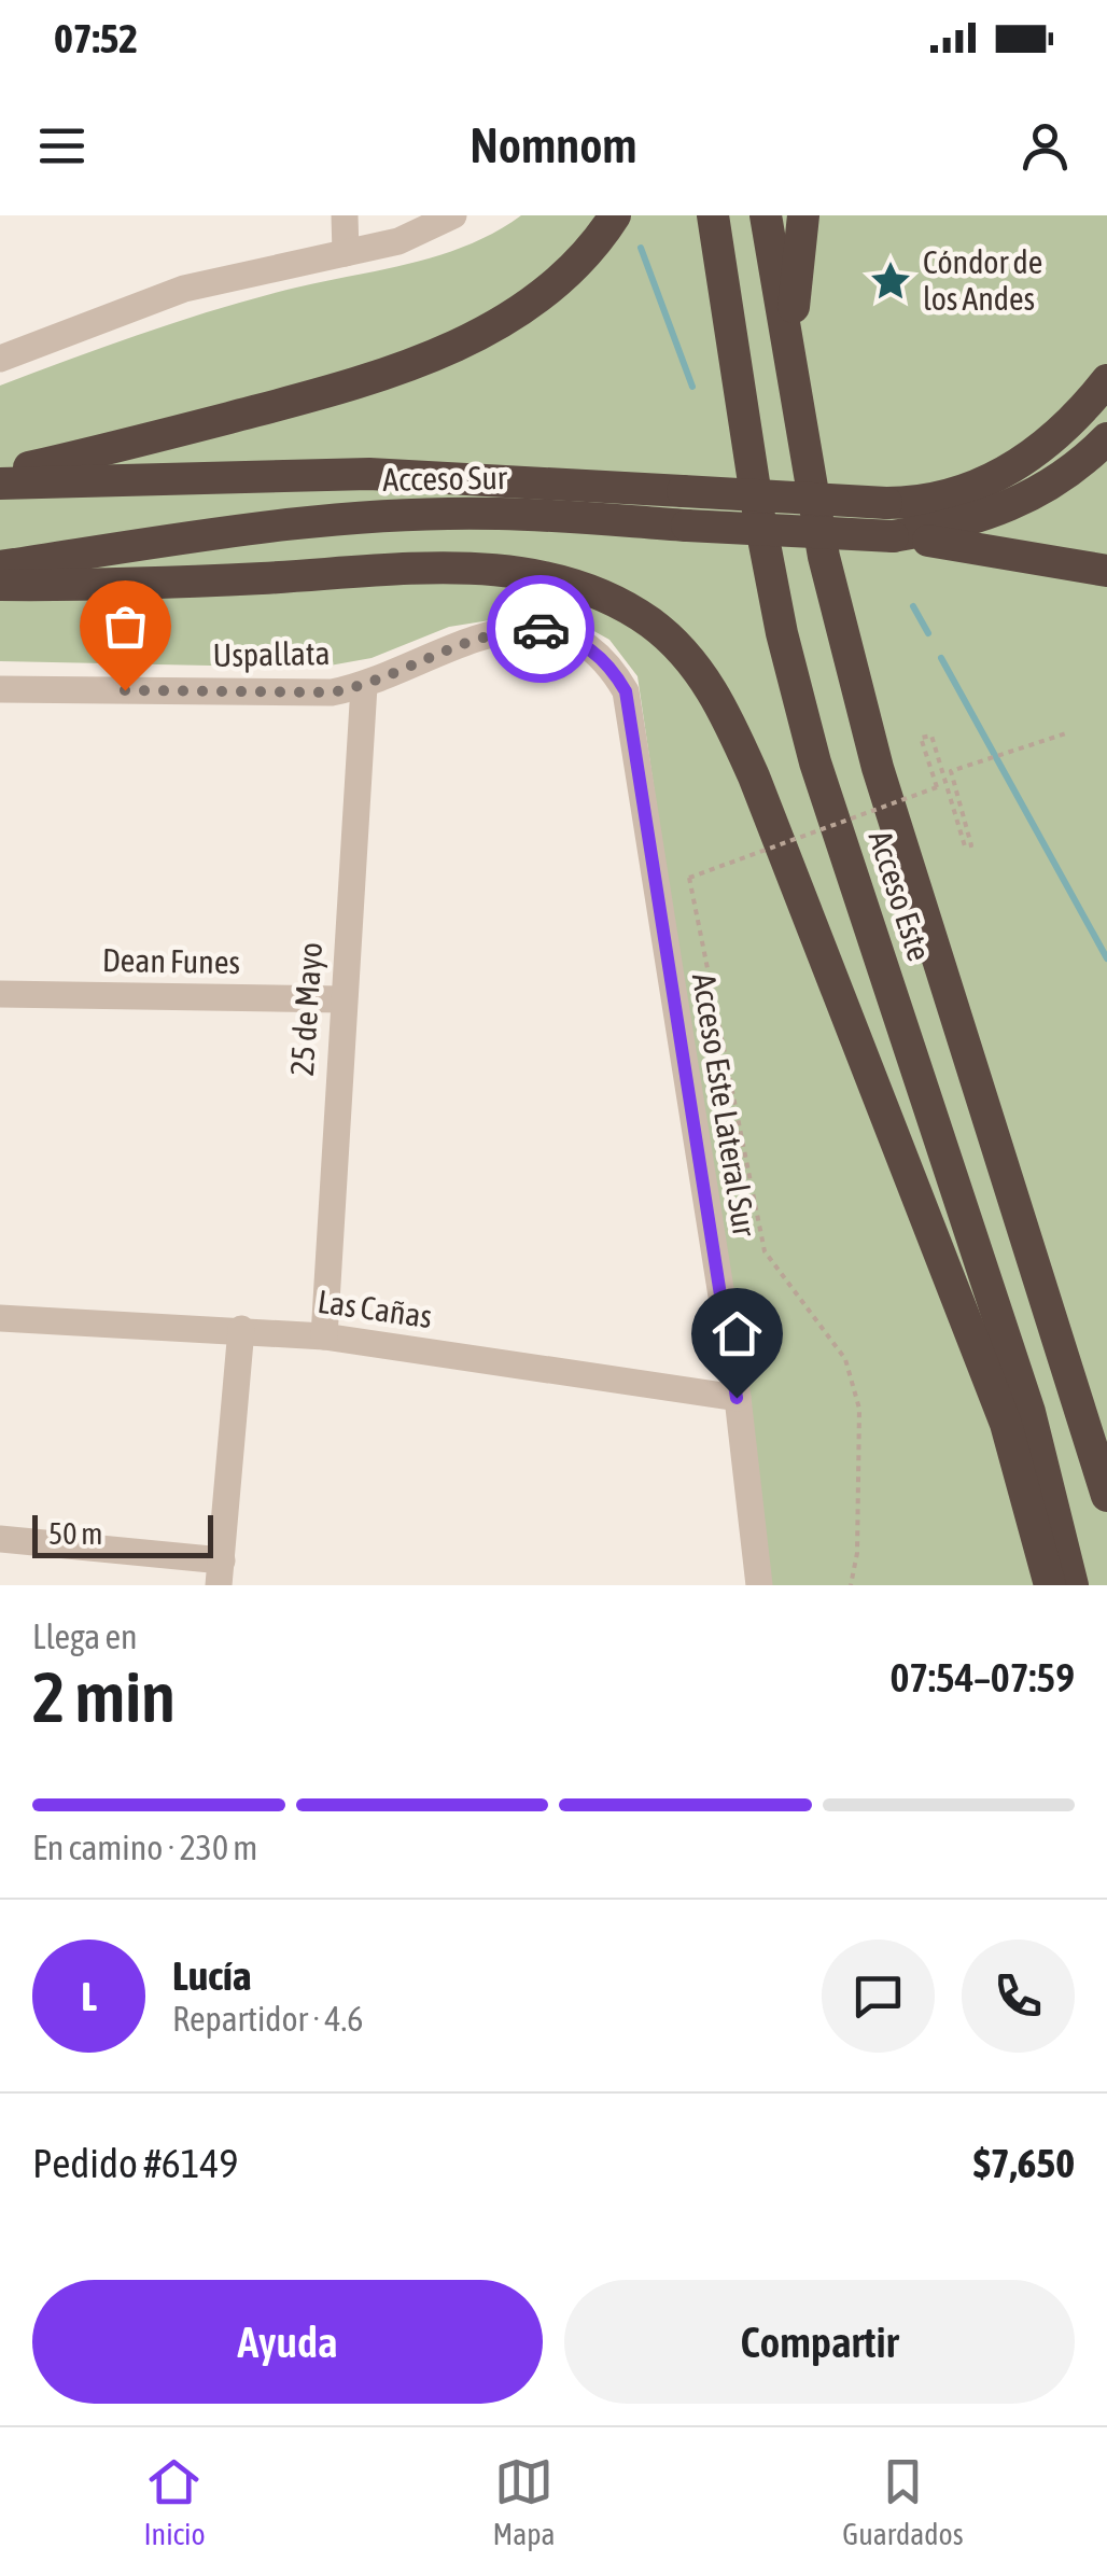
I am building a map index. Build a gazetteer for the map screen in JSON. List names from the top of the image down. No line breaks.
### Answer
{"streets":{"highway":["Acceso Sur","Acceso Este"],"street":["Uspallata","Dean Funes","25 de Mayo","Acceso Este Lateral Sur","Las Cañas"]},"crossings":[["Uspallata","25 de Mayo"],["Uspallata","Acceso Este Lateral Sur"],["Dean Funes","25 de Mayo"],["25 de Mayo","Las Cañas"],["Acceso Este Lateral Sur","Las Cañas"]],"places":{"place":["Cóndor de los Andes"]},"scale_bar":"50 m","page":{"status":"07:52","header":"Nomnom","scale":"50 m","heading":["2 min","Llega en","07:54–07:59"],"panel":["Lucía","Repartidor · 4.6","Pedido #6149","$7,650"],"bar":"En camino · 230 m","round":"L","buttons":["Ayuda","Compartir"],"tabs":["Inicio","Mapa","Guardados"]}}
